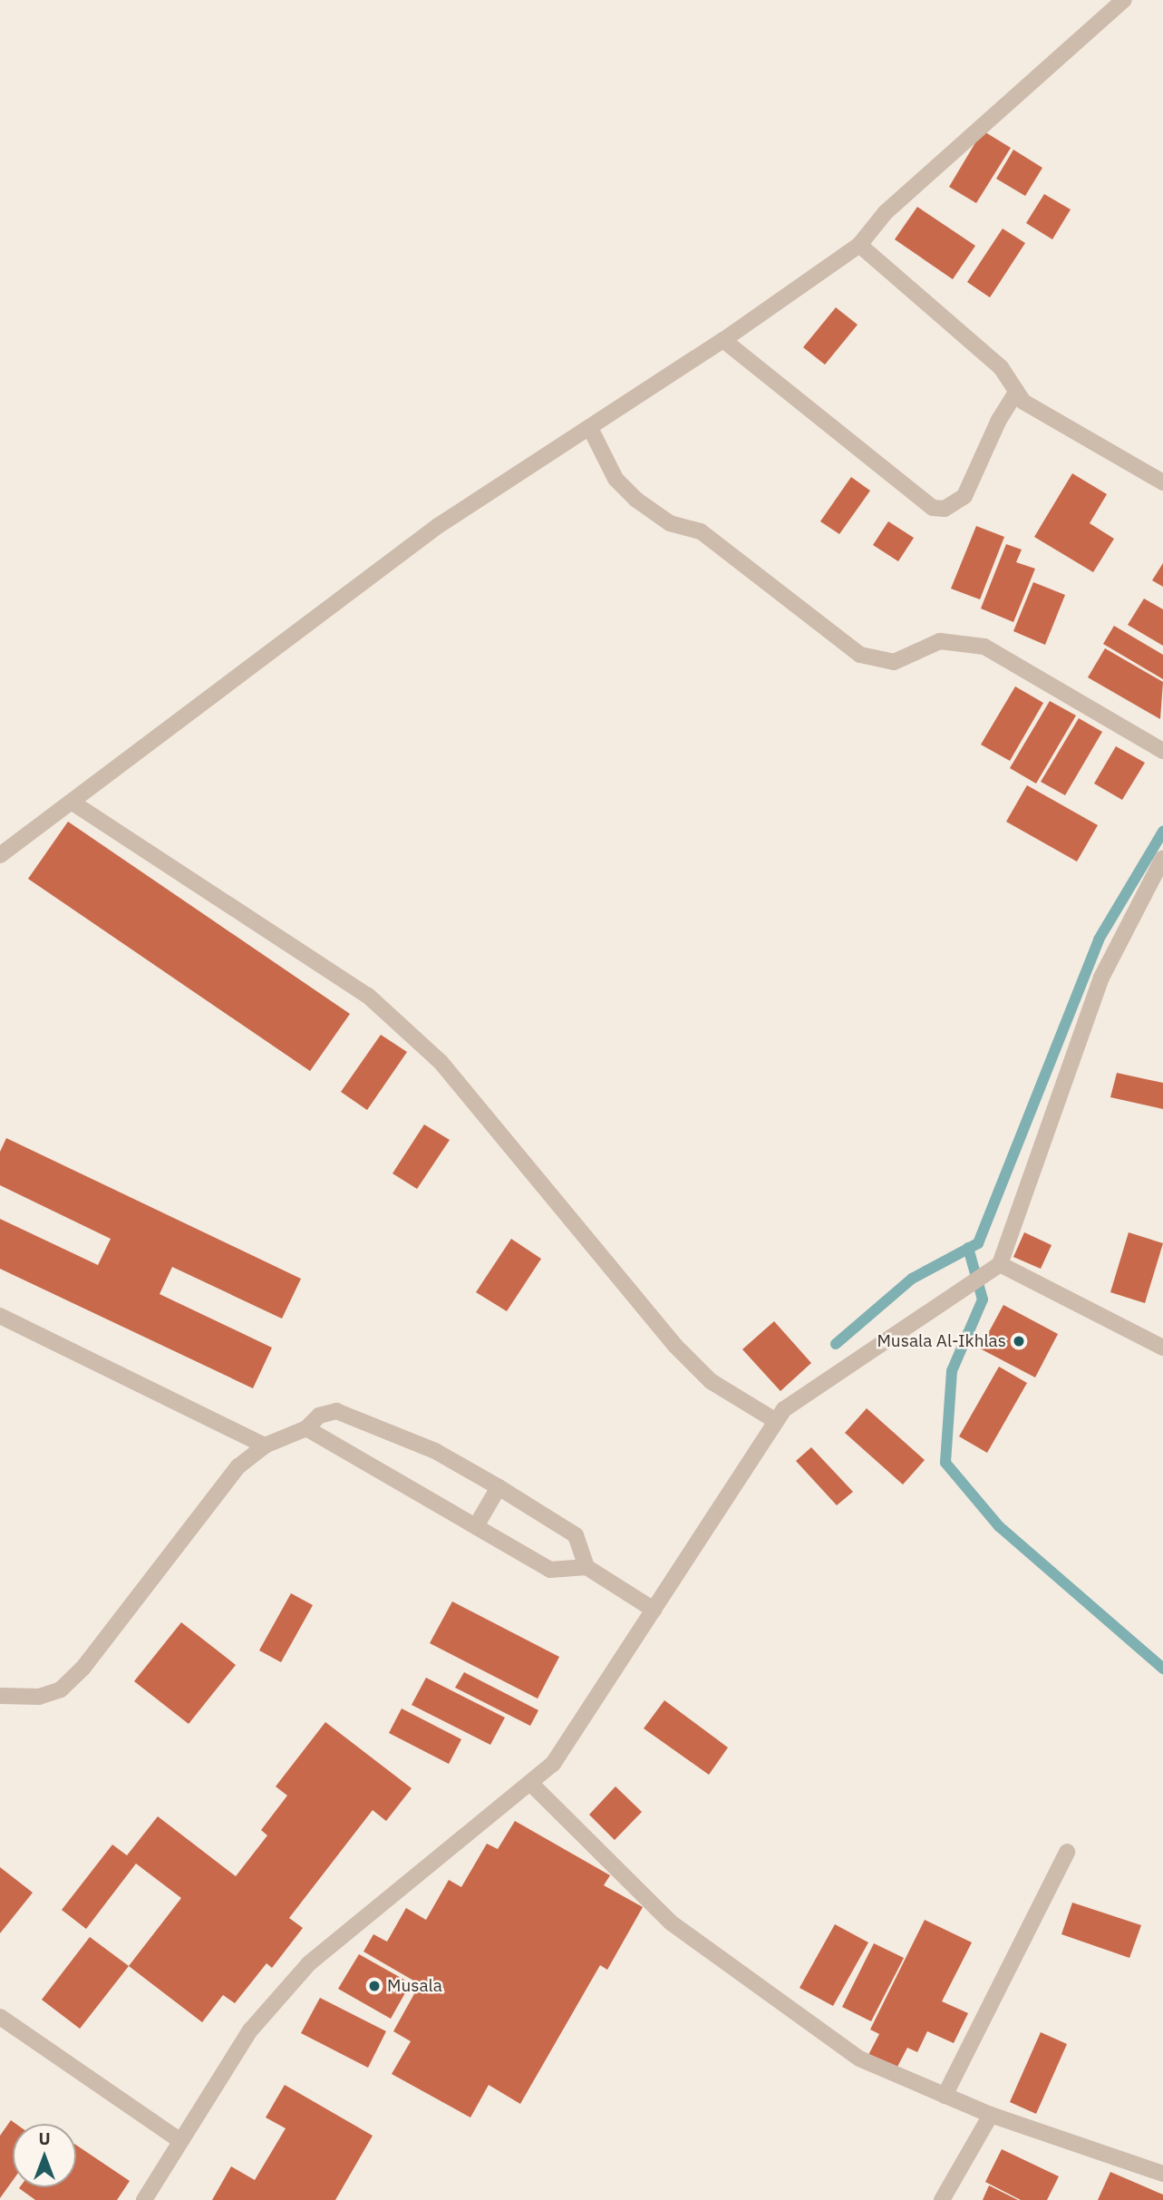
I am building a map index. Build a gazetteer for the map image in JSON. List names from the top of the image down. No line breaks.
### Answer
{"places":["Musala Al-Ikhlas","Musala"],"north":"top"}
